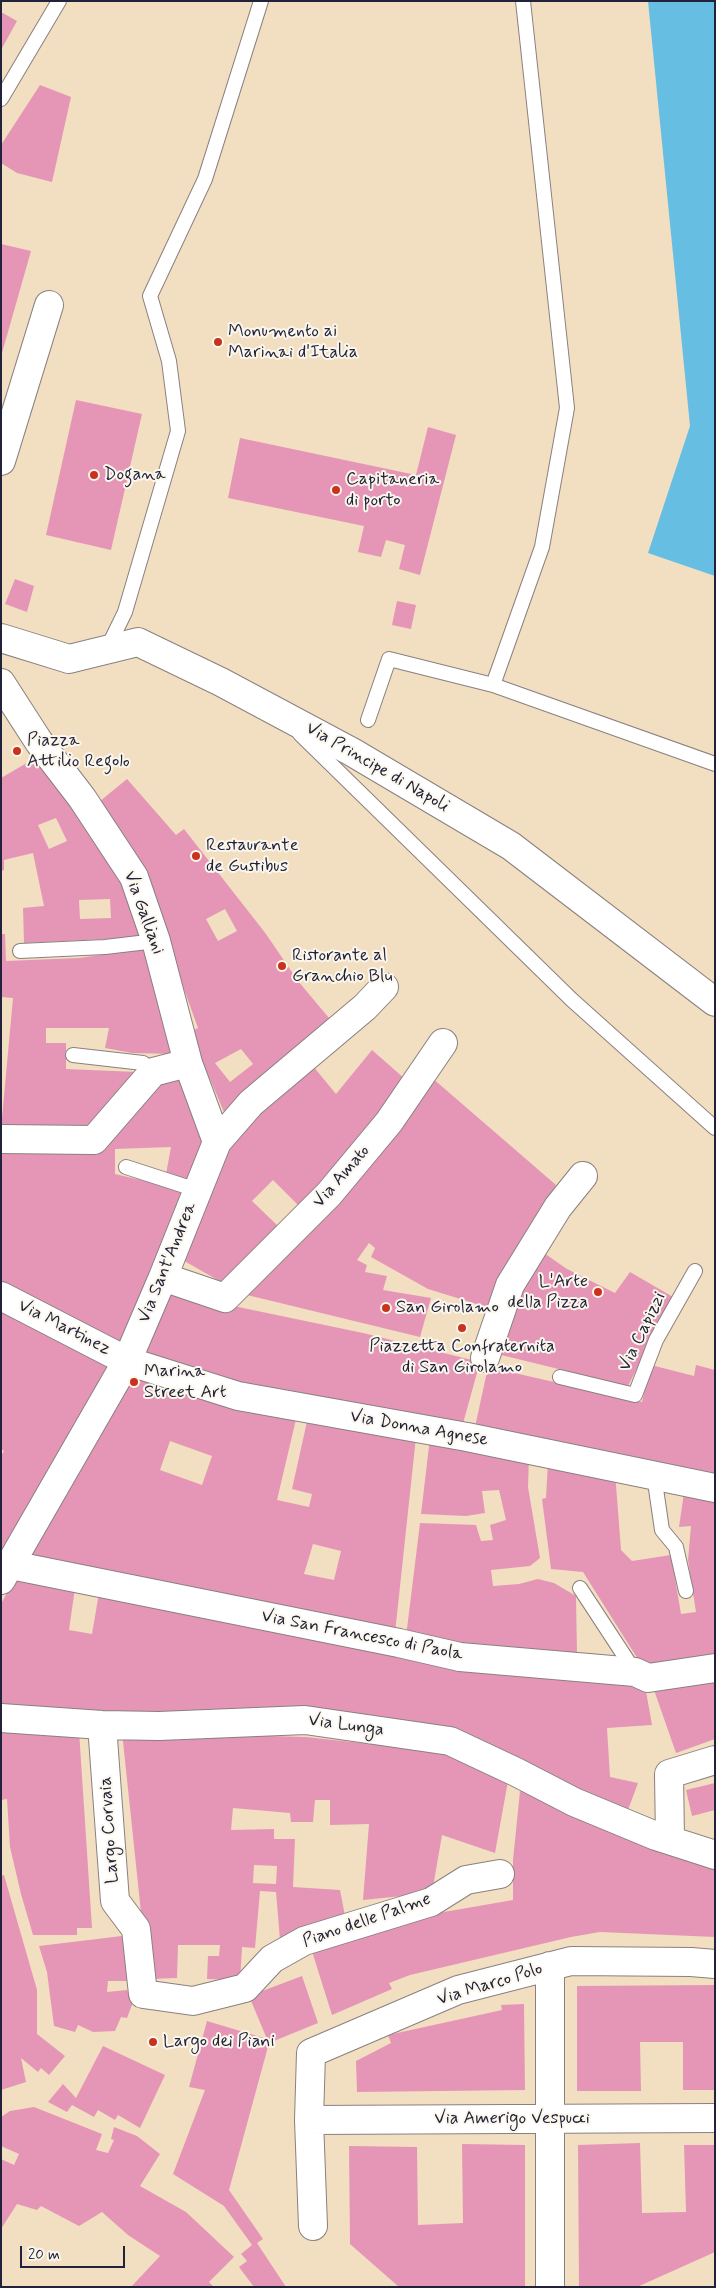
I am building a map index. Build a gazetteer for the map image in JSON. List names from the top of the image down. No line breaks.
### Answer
{"streets":{"street":["Via Principe di Napoli","Via Galliani","Via Amato","Via Sant'Andrea","Via Martinez","Via Donna Agnese","Via San Francesco di Paola","Via Lunga","Largo Corvaia","Piano delle Palme","Via Marco Polo","Via Amerigo Vespucci"],"lane":["Via Capizzi"]},"crossings":[["Via Galliani","Via Sant'Andrea"],["Via Amato","Via Sant'Andrea"],["Via Sant'Andrea","Via Martinez"],["Via Sant'Andrea","Via Donna Agnese"],["Via Sant'Andrea","Via San Francesco di Paola"],["Via Martinez","Via Donna Agnese"],["Via Lunga","Largo Corvaia"],["Largo Corvaia","Piano delle Palme"],["Via Marco Polo","Via Amerigo Vespucci"]],"places":["Monumento ai Marinai d'Italia","Dogana","Capitaneria di porto","Piazza Attilio Regolo","Restaurante de Gustibus","Ristorante al Granchio Blu","L'Arte della Pizza","San Girolamo","Piazzetta Confraternita di San Girolamo","Marina Street Art","Largo dei Piani"],"scale_bar":"20 m"}
